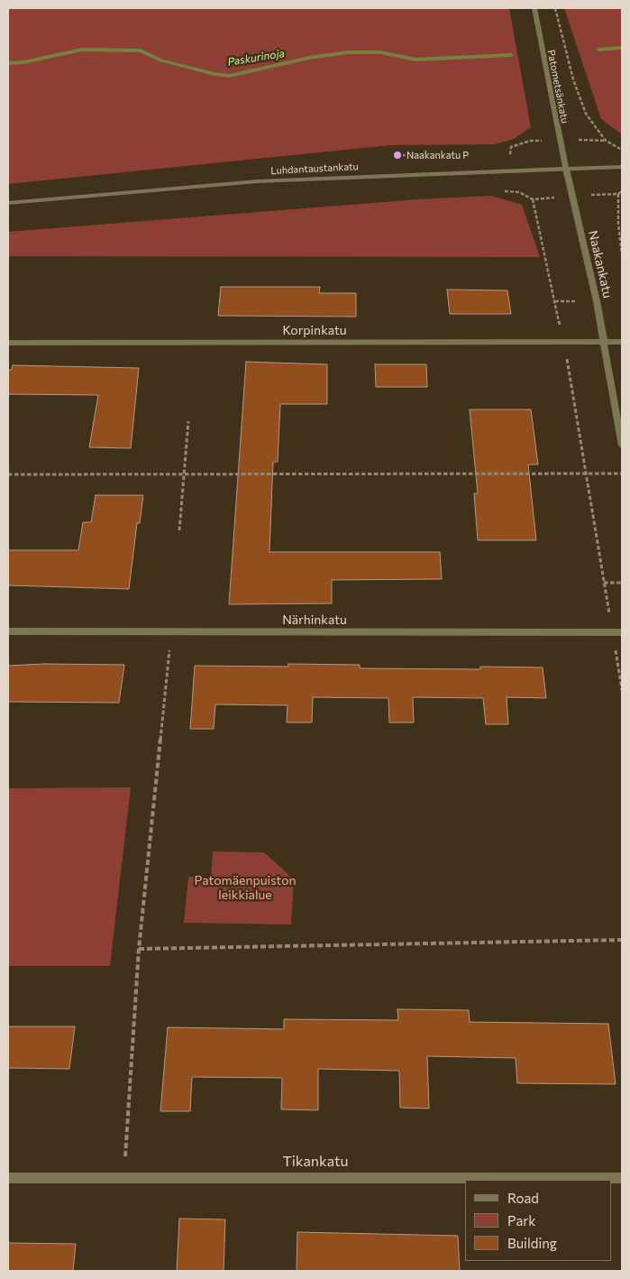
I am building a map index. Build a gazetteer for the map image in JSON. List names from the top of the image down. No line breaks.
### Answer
{"streets":{"street":["Patometsänkatu","Luhdantaustankatu","Naakankatu","Korpinkatu","Närhinkatu","Tikankatu"]},"crossings":[["Patometsänkatu","Luhdantaustankatu"],["Patometsänkatu","Naakankatu"],["Luhdantaustankatu","Naakankatu"],["Naakankatu","Korpinkatu"]],"water":["Paskurinoja"],"parks":["Patomäenpuiston leikkialue"],"places":["Naakankatu P"],"legend":["Road","Park","Building"]}
